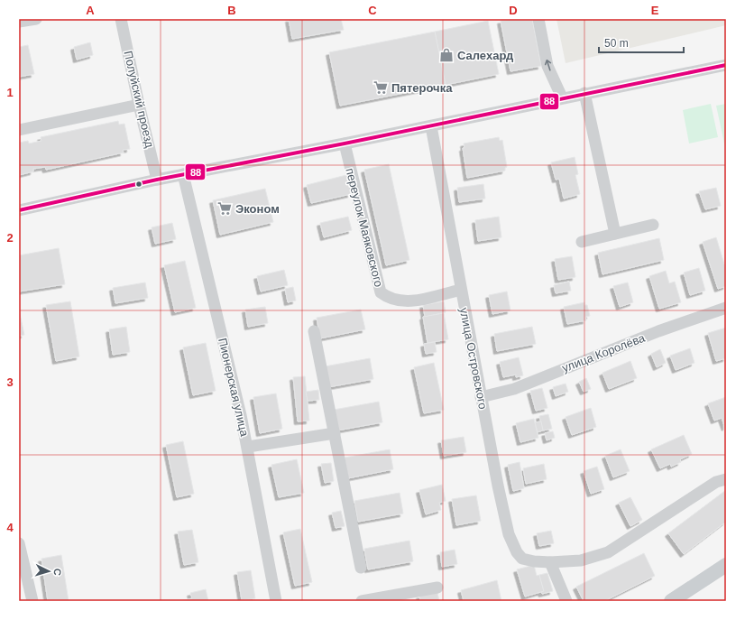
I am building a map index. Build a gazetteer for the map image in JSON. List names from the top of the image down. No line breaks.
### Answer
{"streets":{"street":["Полуйский проезд","переулок Маяковского","улица Королёва","улица Островского","Пионерская улица"]},"crossings":[["переулок Маяковского","улица Островского"],["улица Королёва","улица Островского"]],"places":{"shop":["Салехард"],"supermarket":["Пятерочка","Эконом"]},"lines":["transit line 88"],"scale_bar":"50 m","north":"right","grid":{"columns":["A","B","C","D","E"],"rows":["1","2","3","4"]}}
